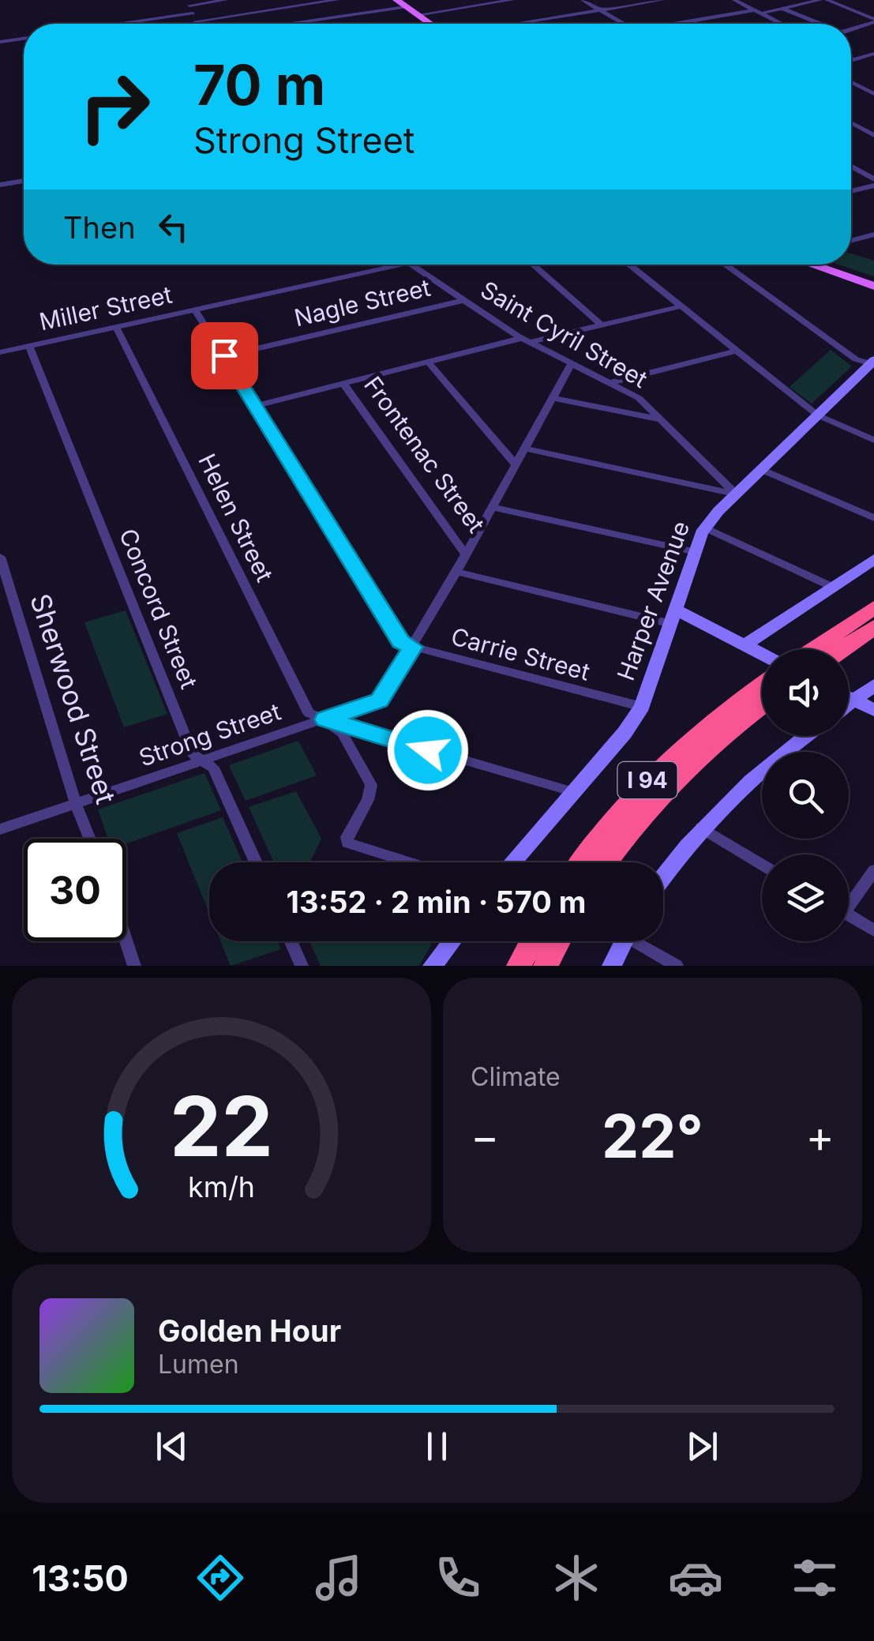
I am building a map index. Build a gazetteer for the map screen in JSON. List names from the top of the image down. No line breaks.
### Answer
{"streets":{"highway":["I 94"],"street":["Nagle Street","Miller Street","Saint Cyril Street","Frontenac Street","Helen Street","Harper Avenue","Concord Street","Carrie Street","Sherwood Street","Strong Street"]},"crossings":[["Nagle Street","Saint Cyril Street"],["Nagle Street","Carrie Street"],["Miller Street","Helen Street"],["Miller Street","Concord Street"],["Miller Street","Carrie Street"],["Saint Cyril Street","Harper Avenue"],["Saint Cyril Street","Strong Street"],["Frontenac Street","Harper Avenue"],["Frontenac Street","Strong Street"],["Helen Street","Harper Avenue"],["Helen Street","Strong Street"],["Harper Avenue","Carrie Street"],["Concord Street","Strong Street"],["Carrie Street","Strong Street"],["Sherwood Street","Strong Street"]],"page":{"turn":["70 m","Strong Street"],"then":"Then","limit":"30","trip":"13:52 · 2 min · 570 m","tile":"Climate","heat":["−","22°","+"],"song":["Golden Hour","Lumen"],"tabs":"13:50","gauge":["22","km/h"]}}
